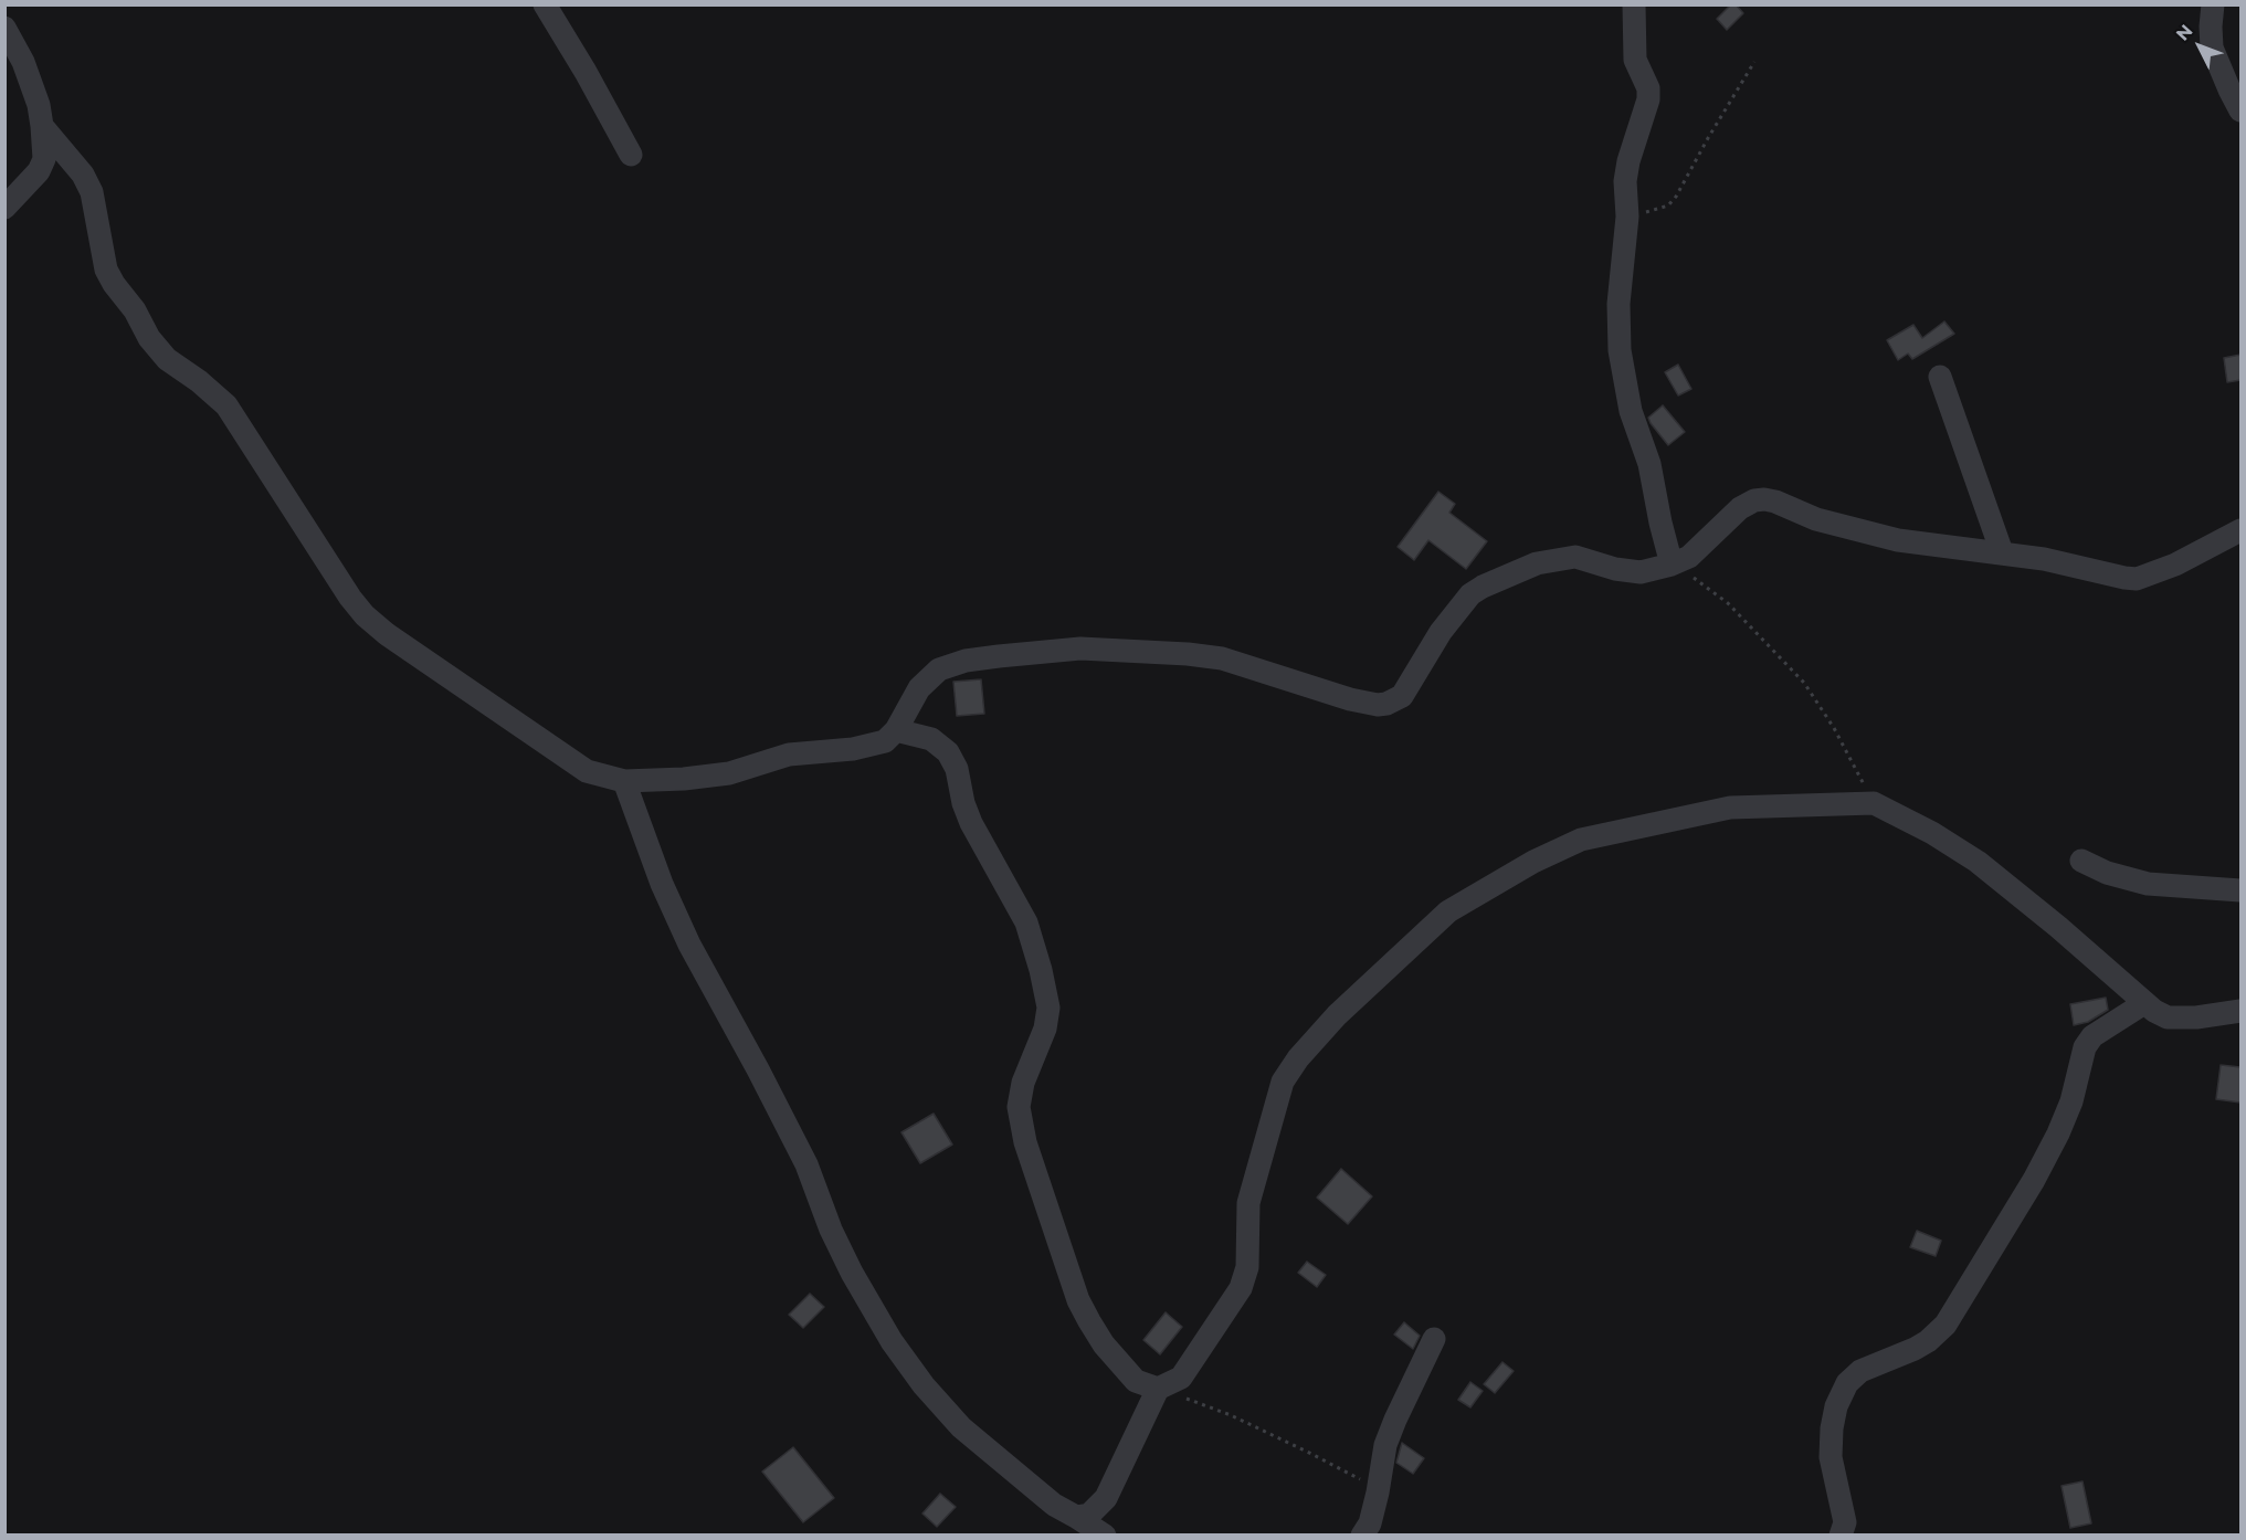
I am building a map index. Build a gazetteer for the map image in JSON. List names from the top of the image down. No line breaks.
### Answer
{"north":"top left"}
